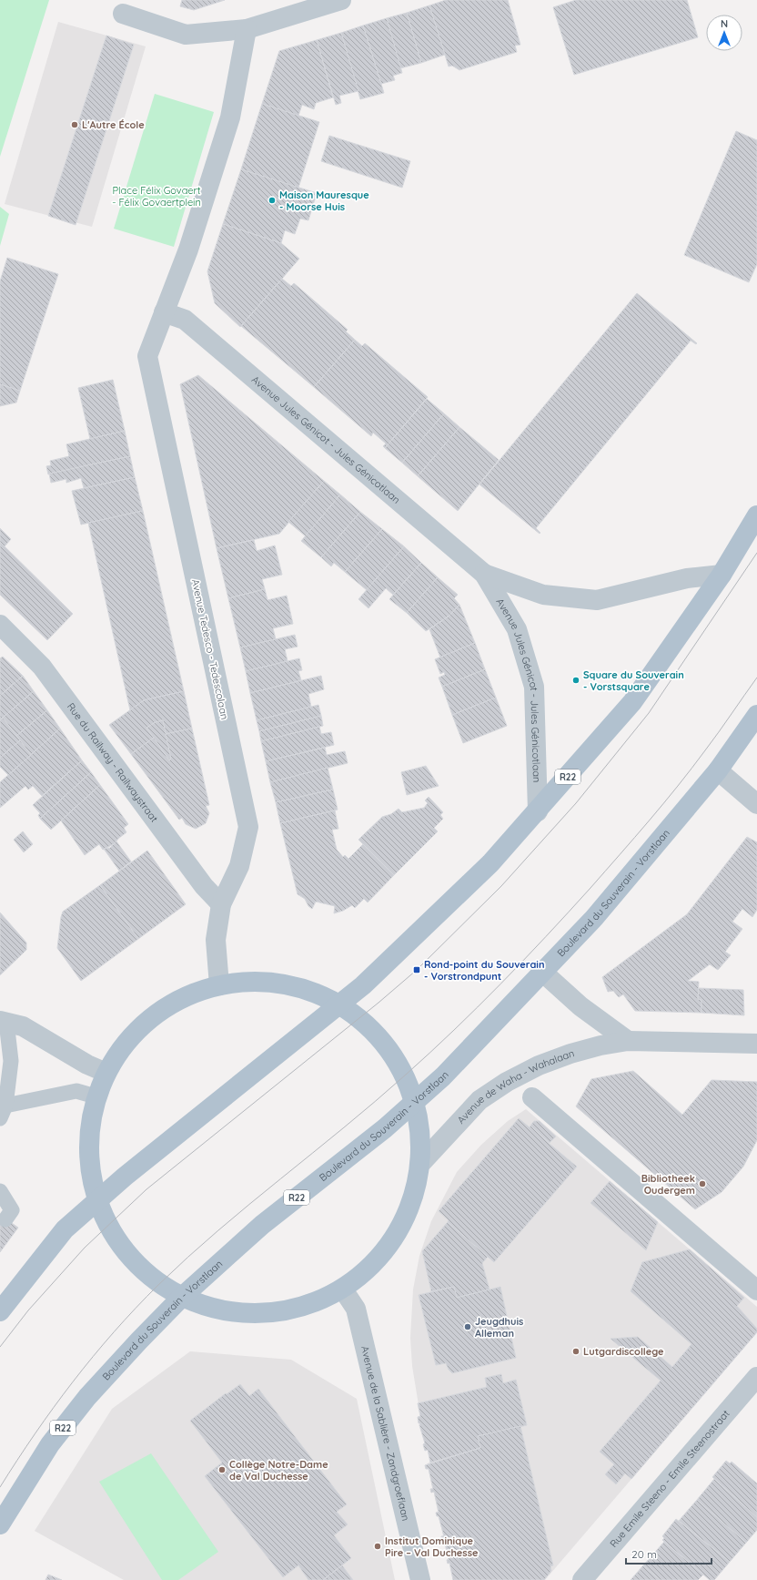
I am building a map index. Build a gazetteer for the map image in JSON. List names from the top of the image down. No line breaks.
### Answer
{"streets":{"main road":["R22","Boulevard du Souverain - Vorstlaan"],"street":["Avenue Jules Génicot - Jules Génicotlaan","Avenue Tedesco - Tedescolaan","Rue du Railway - Railwaystraat","Avenue de Waha - Wahalaan","Avenue de la Sablière - Zandgroeflaan","Rue Emile Steeno - Emile Steenostraat"]},"crossings":[["Avenue Jules Génicot - Jules Génicotlaan","Avenue Tedesco - Tedescolaan"],["Avenue Jules Génicot - Jules Génicotlaan","R22"],["Avenue Tedesco - Tedescolaan","Rue du Railway - Railwaystraat"]],"parks":["Place Félix Govaert - Félix Govaertplein"],"places":{"other":["L'Autre École","Maison Mauresque - Moorse Huis","Square du Souverain - Vorstsquare","Bibliotheek Oudergem","Jeugdhuis Alleman","Lutgardiscollege","Collège Notre-Dame de Val Duchesse","Institut Dominique Pire – Val Duchesse"],"transit":["Rond-point du Souverain - Vorstrondpunt"]},"scale_bar":"20 m","north":"top"}
